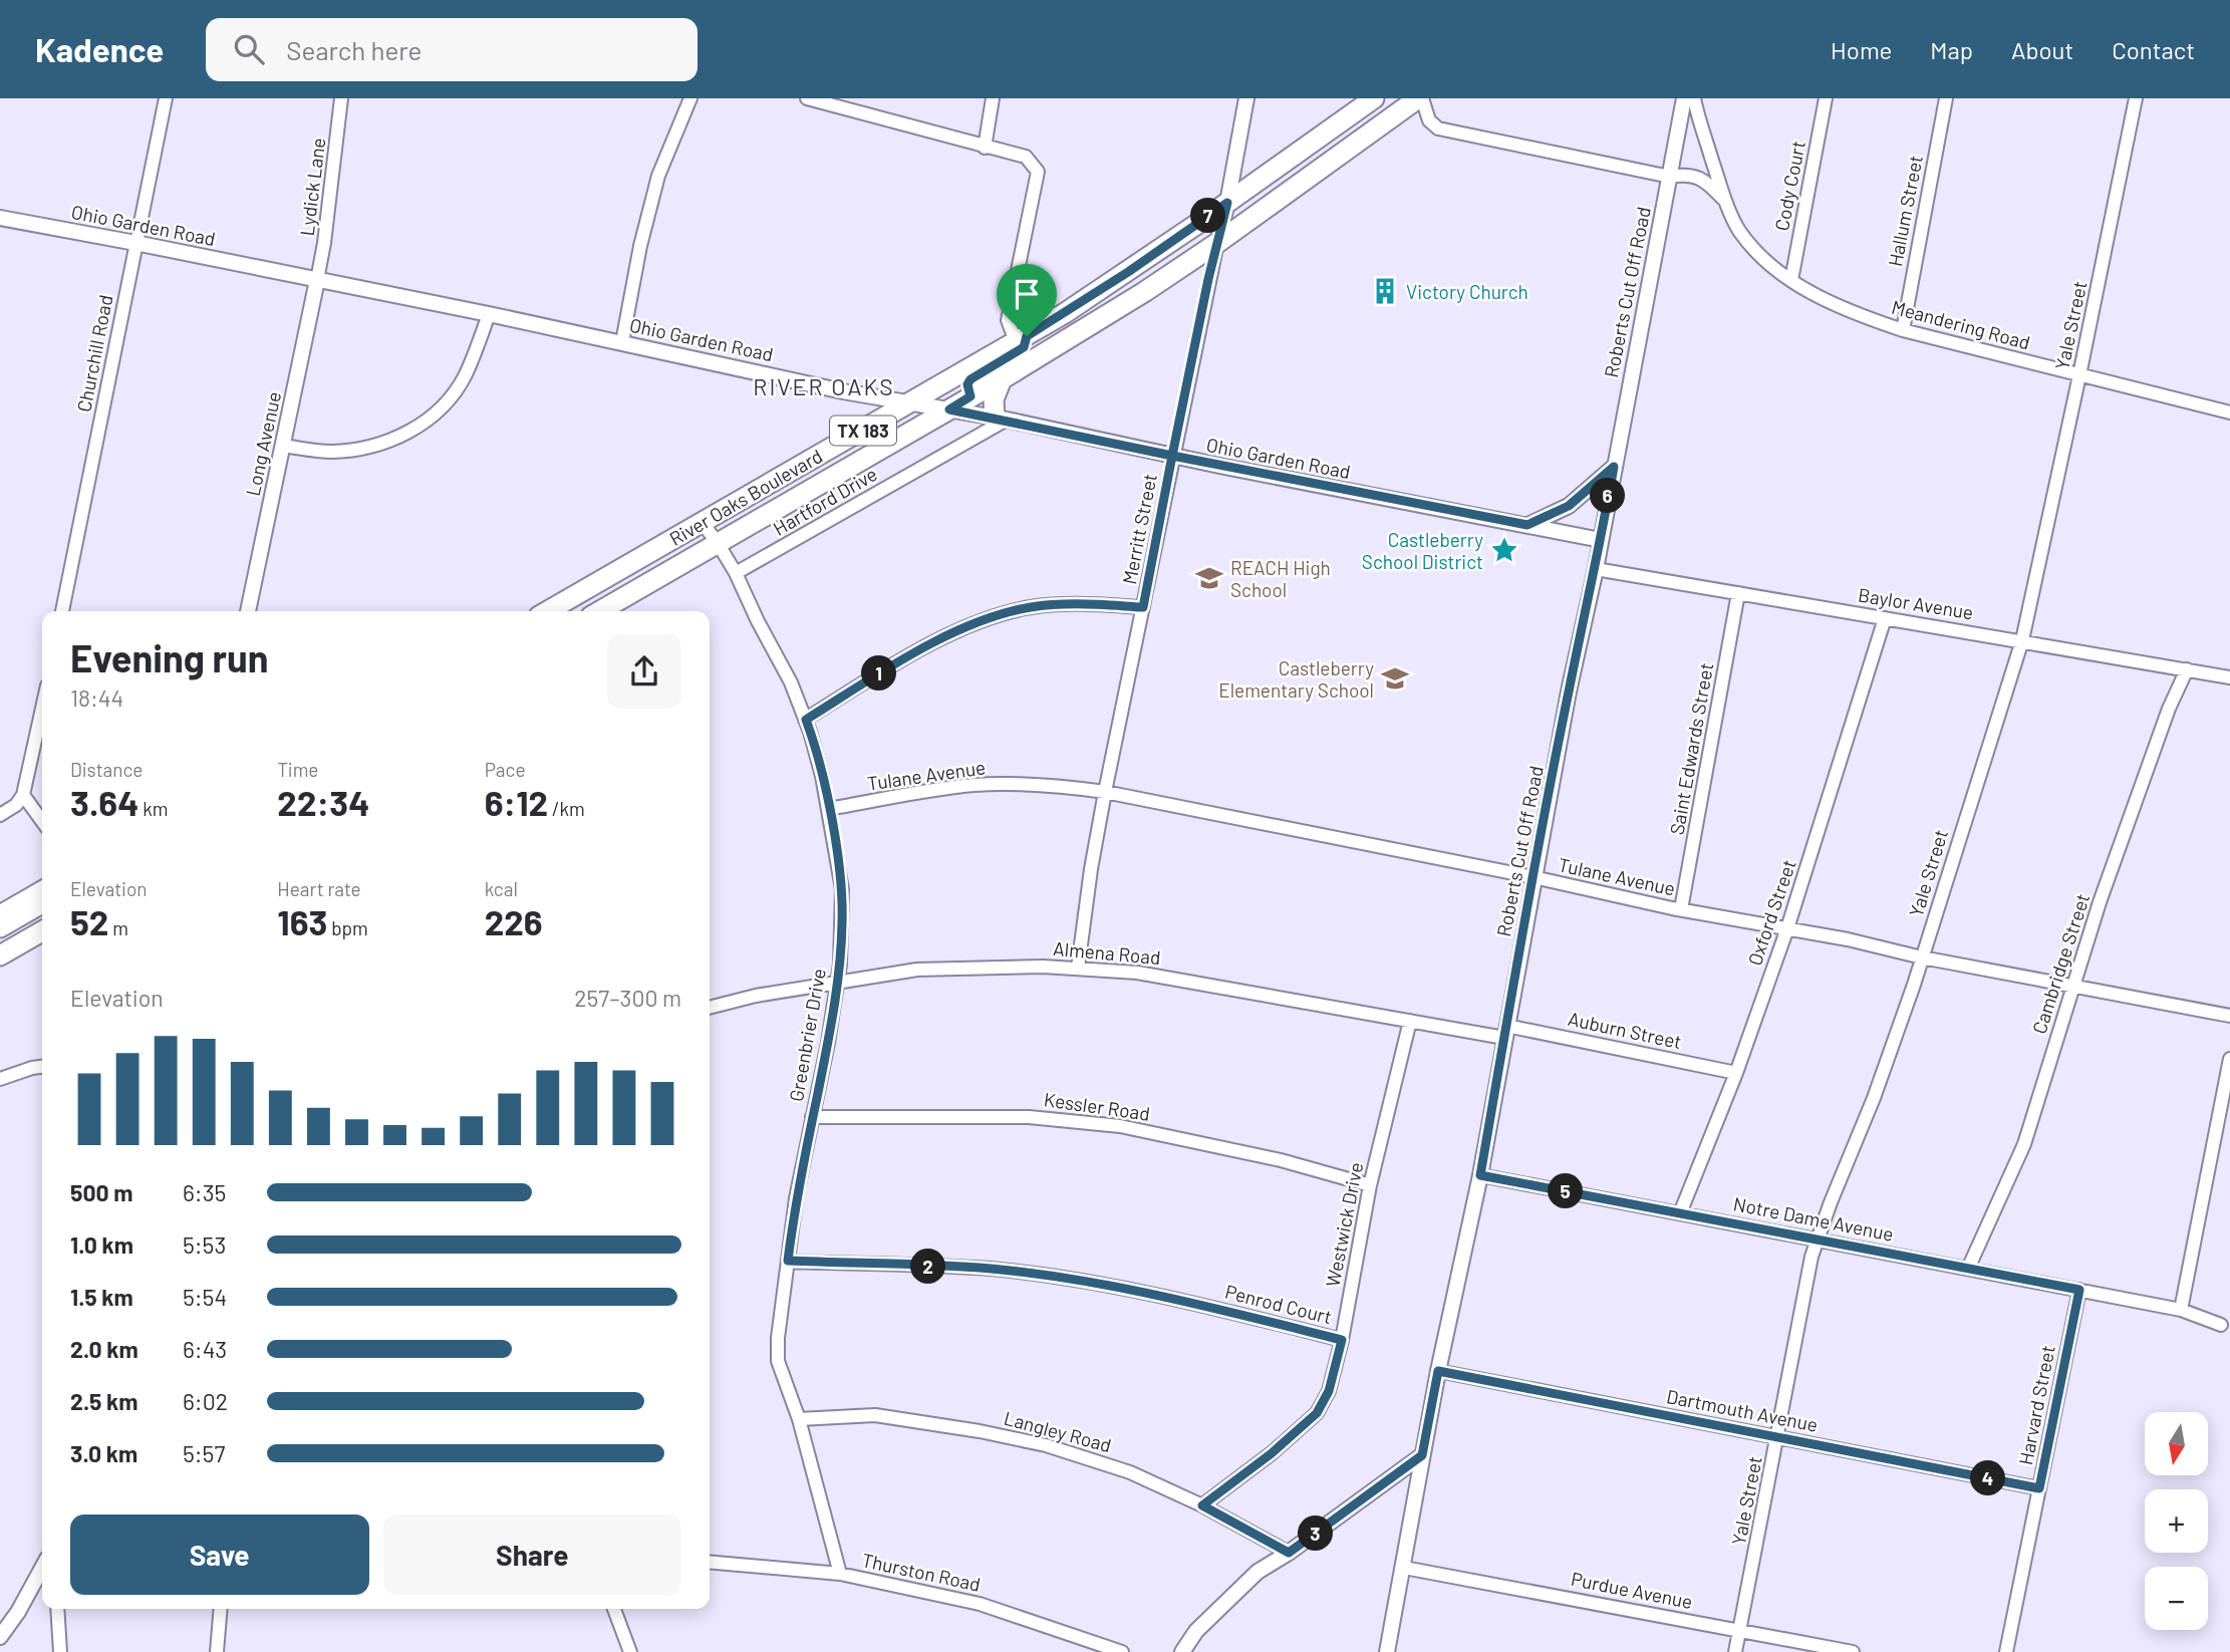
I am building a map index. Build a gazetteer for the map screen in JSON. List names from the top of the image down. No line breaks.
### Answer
{"streets":{"main road":["TX 183","River Oaks Boulevard"],"street":["Cody Court","Lydick Lane","Hallum Street","Ohio Garden Road","Roberts Cut Off Road","Meandering Road","Yale Street","Churchill Road","Long Avenue","Hartford Drive","Merritt Street","Baylor Avenue","Saint Edwards Street","Tulane Avenue","Oxford Street","Almena Road","Cambridge Street","Auburn Street","Greenbrier Drive","Kessler Road","Notre Dame Avenue","Westwick Drive","Penrod Court","Harvard Street","Dartmouth Avenue","Langley Road","Thurston Road","Purdue Avenue"]},"crossings":[["Cody Court","Meandering Road"],["Lydick Lane","Ohio Garden Road"],["Lydick Lane","Long Avenue"],["Hallum Street","Meandering Road"],["Ohio Garden Road","Roberts Cut Off Road"],["Ohio Garden Road","Churchill Road"],["Ohio Garden Road","Long Avenue"],["Ohio Garden Road","River Oaks Boulevard"],["Ohio Garden Road","Hartford Drive"],["Ohio Garden Road","Merritt Street"],["Roberts Cut Off Road","Meandering Road"],["Roberts Cut Off Road","Baylor Avenue"],["Roberts Cut Off Road","Tulane Avenue"],["Roberts Cut Off Road","Almena Road"],["Roberts Cut Off Road","Auburn Street"],["Roberts Cut Off Road","Notre Dame Avenue"],["Roberts Cut Off Road","Dartmouth Avenue"],["Roberts Cut Off Road","Purdue Avenue"],["Meandering Road","Yale Street"],["Meandering Road","River Oaks Boulevard"],["Yale Street","Baylor Avenue"],["Yale Street","Tulane Avenue"],["Yale Street","Notre Dame Avenue"],["Yale Street","Dartmouth Avenue"],["Yale Street","Purdue Avenue"],["River Oaks Boulevard","Merritt Street"],["River Oaks Boulevard","Greenbrier Drive"],["Hartford Drive","Greenbrier Drive"],["Merritt Street","Tulane Avenue"],["Merritt Street","Almena Road"],["Baylor Avenue","Saint Edwards Street"],["Baylor Avenue","Oxford Street"],["Baylor Avenue","Cambridge Street"],["Saint Edwards Street","Tulane Avenue"],["Tulane Avenue","Oxford Street"],["Tulane Avenue","Cambridge Street"],["Tulane Avenue","Greenbrier Drive"],["Oxford Street","Auburn Street"],["Oxford Street","Notre Dame Avenue"],["Almena Road","Auburn Street"],["Almena Road","Greenbrier Drive"],["Almena Road","Westwick Drive"],["Cambridge Street","Notre Dame Avenue"],["Greenbrier Drive","Kessler Road"],["Greenbrier Drive","Penrod Court"],["Greenbrier Drive","Langley Road"],["Greenbrier Drive","Thurston Road"],["Kessler Road","Westwick Drive"],["Notre Dame Avenue","Harvard Street"],["Westwick Drive","Penrod Court"],["Westwick Drive","Langley Road"],["Harvard Street","Dartmouth Avenue"]],"districts":["RIVER OAKS"],"places":{"building":["Victory Church"],"place":["Castleberry School District"],"school or university":["REACH High School","Castleberry Elementary School"]},"north":"bottom","page":{"header":"Kadence","search":"Search here","nav":["Home","Map","About","Contact"],"pins":["7","6","1","5","2","4","3"],"heading":["Evening run","18:44"],"stats":[["Distance","3.64 km"],["Time","22:34"],["Pace","6:12 /km"],["Elevation","52 m"],["Heart rate","163 bpm"],["kcal","226"]],"chart":["Elevation","257–300 m"],"list":[{"name":"500 m","note":"6:35"},{"name":"1.0 km","note":"5:53"},{"name":"1.5 km","note":"5:54"},{"name":"2.0 km","note":"6:43"},{"name":"2.5 km","note":"6:02"},{"name":"3.0 km","note":"5:57"}],"map_buttons":["+","−"],"buttons":["Save","Share"]}}
